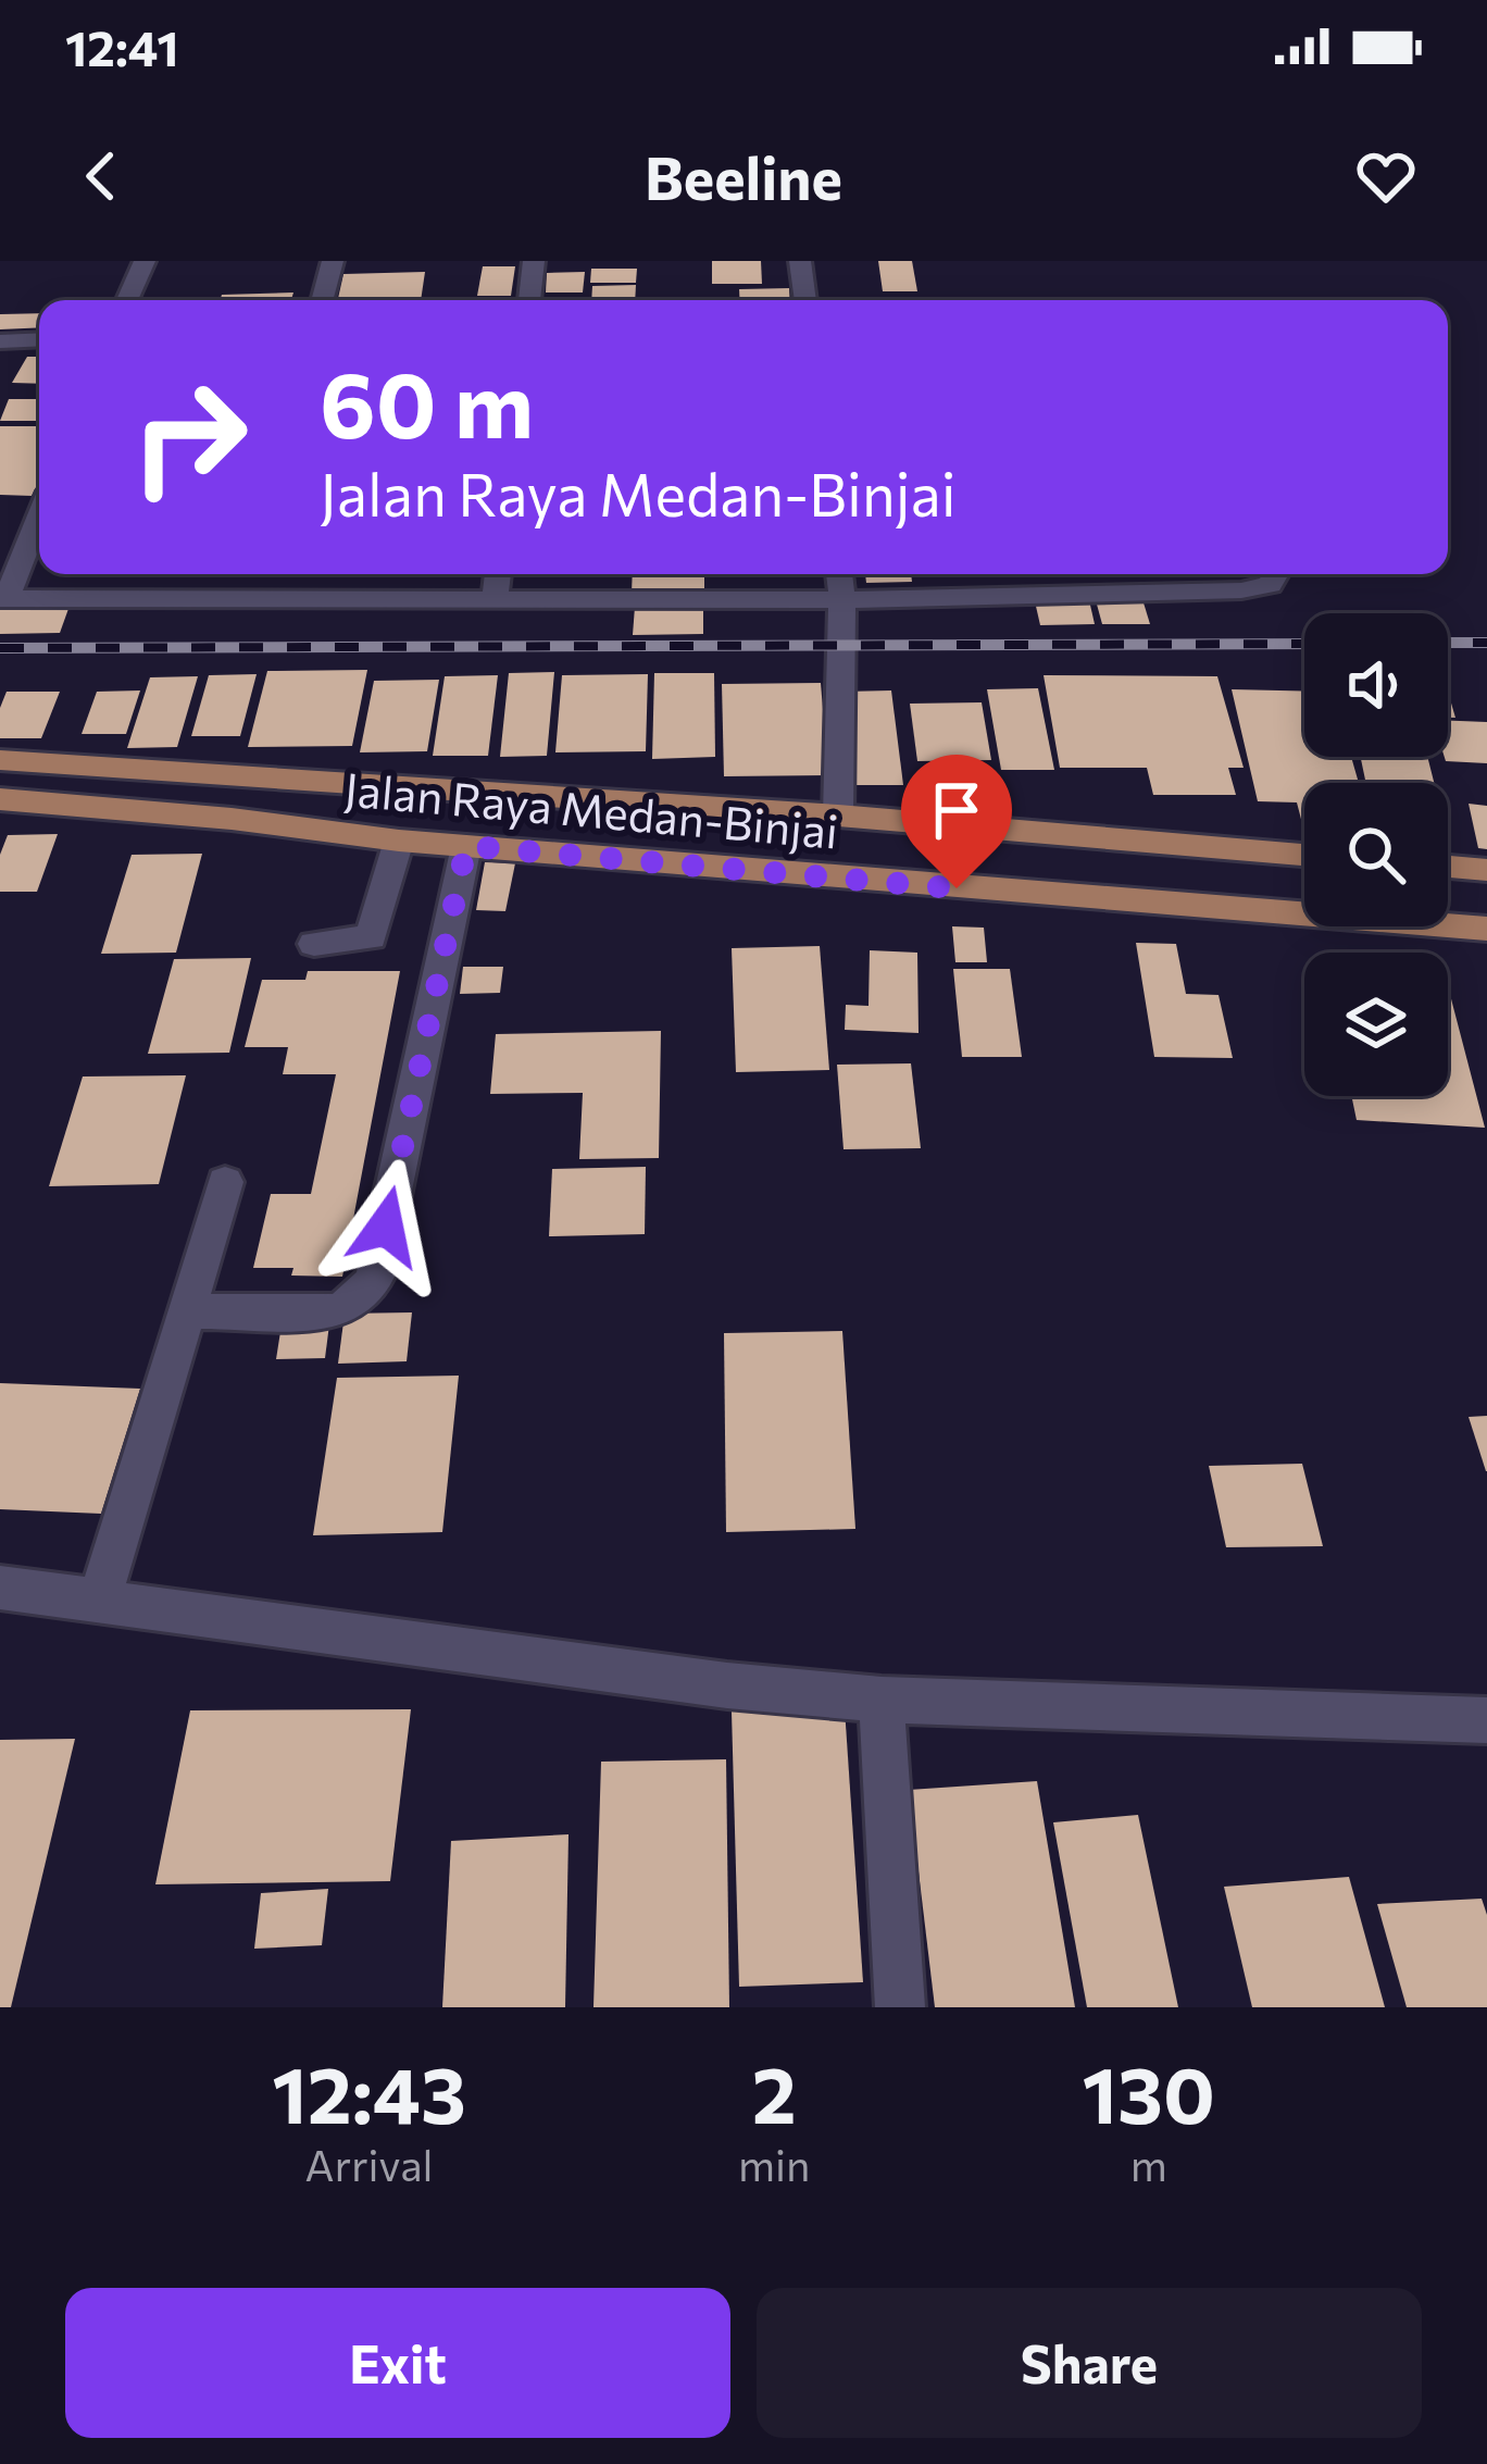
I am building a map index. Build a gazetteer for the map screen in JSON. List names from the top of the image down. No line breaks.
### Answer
{"streets":{"main road":["Jalan Raya Medan-Binjai"]},"page":{"status":"12:41","header":"Beeline","turn":["60 m","Jalan Raya Medan-Binjai"],"eta":["12:43","Arrival","2","min","130","m"],"buttons":["Exit","Share"]}}
